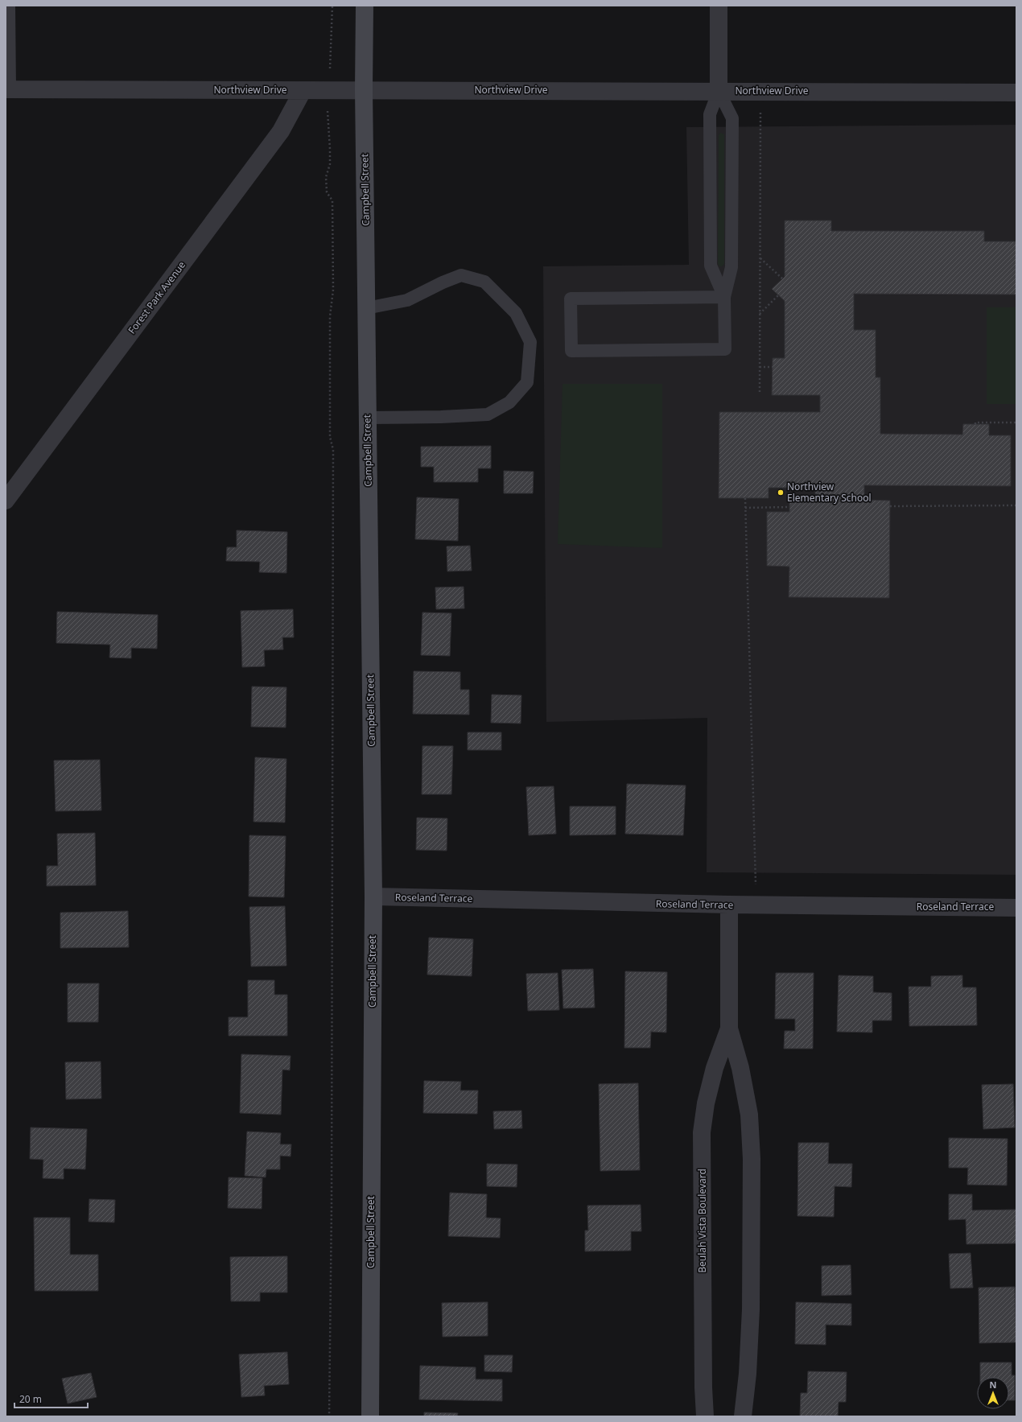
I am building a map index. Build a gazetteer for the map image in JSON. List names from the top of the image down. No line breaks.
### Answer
{"streets":{"main road":["Campbell Street"],"street":["Northview Drive","Forest Park Avenue","Roseland Terrace","Beulah Vista Boulevard"]},"crossings":[["Northview Drive","Campbell Street"],["Northview Drive","Forest Park Avenue"],["Campbell Street","Roseland Terrace"],["Roseland Terrace","Beulah Vista Boulevard"]],"places":["Northview Elementary School"],"scale_bar":"20 m","north":"top"}
